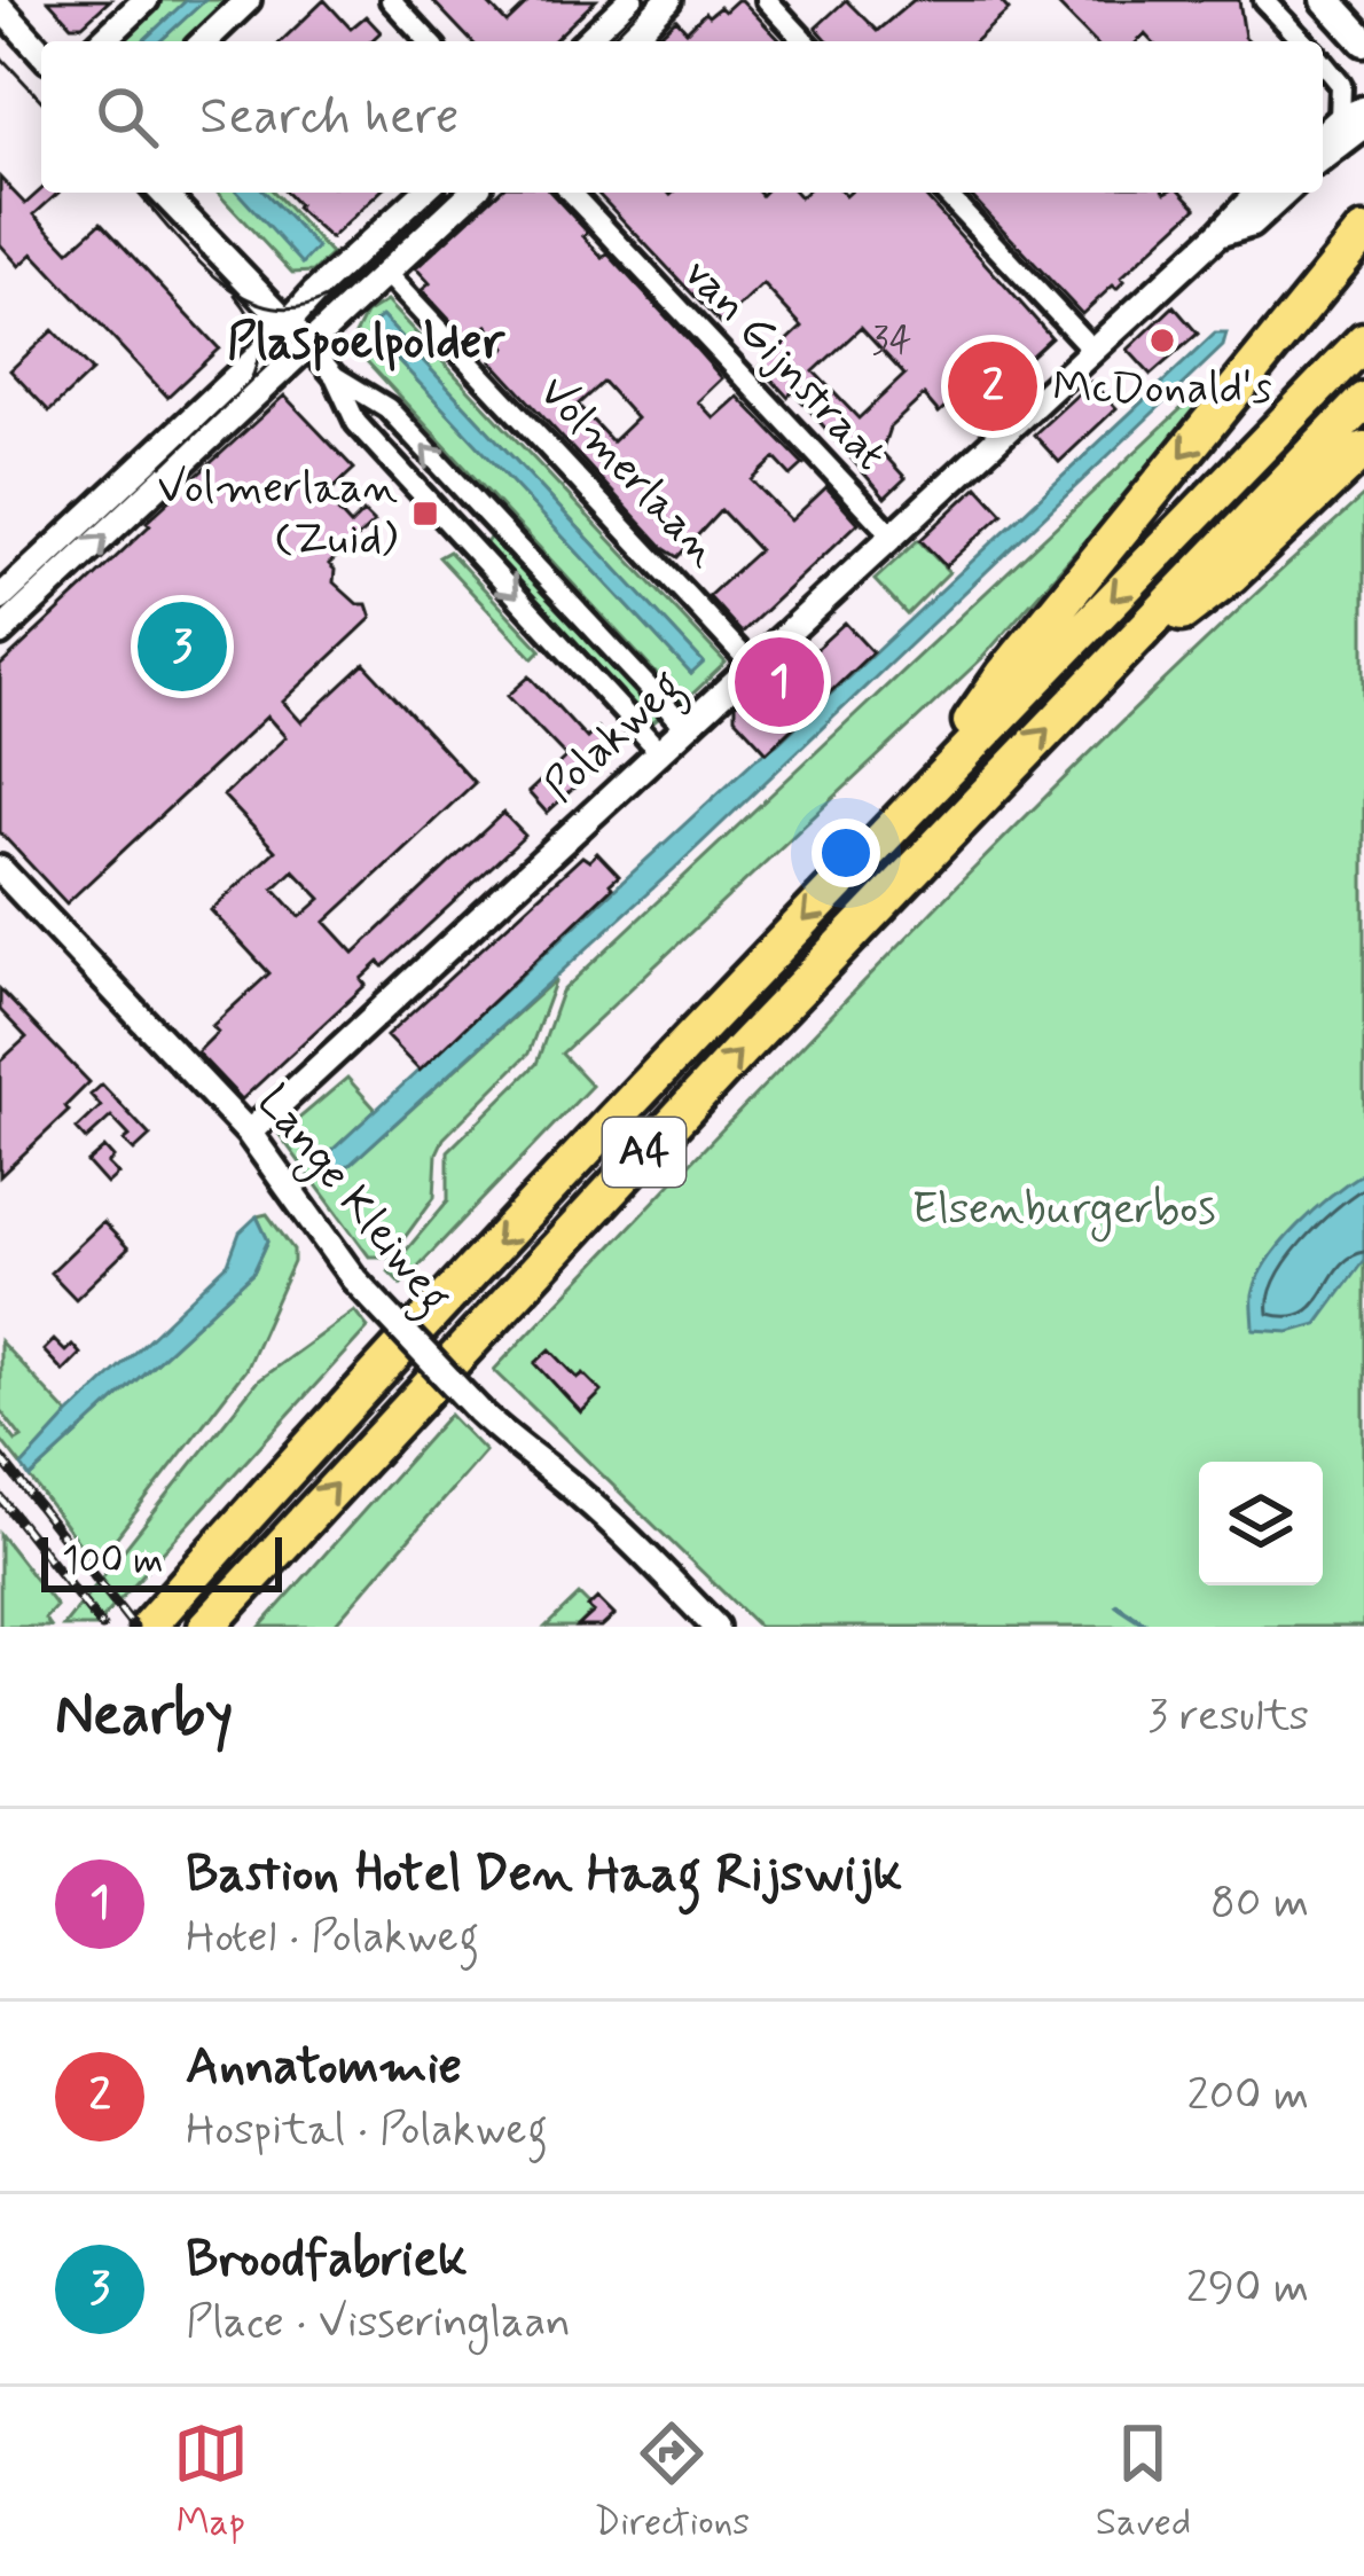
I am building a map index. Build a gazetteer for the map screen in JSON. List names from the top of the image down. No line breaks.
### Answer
{"streets":{"highway":["A4"],"street":["van Gijnstraat","Volmerlaan","Polakweg","Lange Kleiweg"]},"crossings":[["van Gijnstraat","Polakweg"],["Volmerlaan","Polakweg"],["Polakweg","Lange Kleiweg"]],"districts":["Plaspoelpolder"],"parks":["Elsenburgerbos"],"places":{"other":["McDonald's"],"transit":["Volmerlaan (Zuid)"]},"house_numbers":["34"],"scale_bar":"100 m","page":{"search":"Search here","pins":["2","3","1"],"scale":"100 m","heading":["Nearby","3 results"],"list":[{"mark":"1","name":"Bastion Hotel Den Haag Rijswijk","note":"Hotel · Polakweg","value":"80 m"},{"mark":"2","name":"Annatommie","note":"Hospital · Polakweg","value":"200 m"},{"mark":"3","name":"Broodfabriek","note":"Place · Visseringlaan","value":"290 m"}],"nav":["Map","Directions","Saved"]}}
